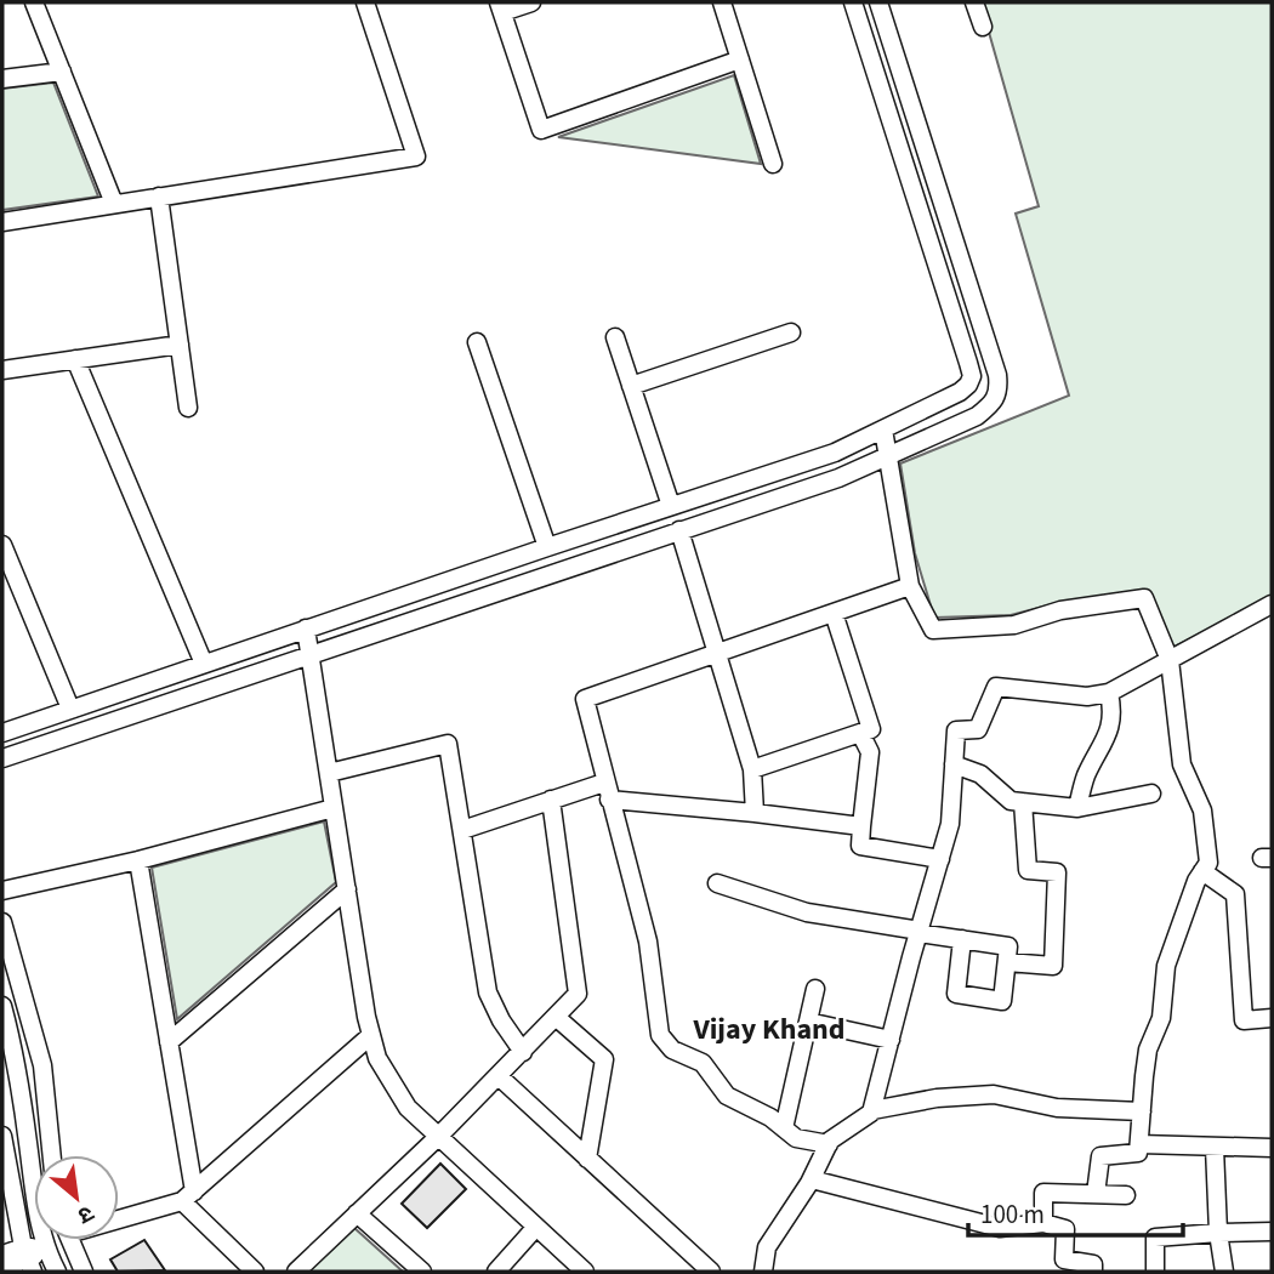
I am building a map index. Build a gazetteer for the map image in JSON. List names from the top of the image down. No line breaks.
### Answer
{"districts":["Vijay Khand"],"scale_bar":"100 m","north":"bottom right"}
